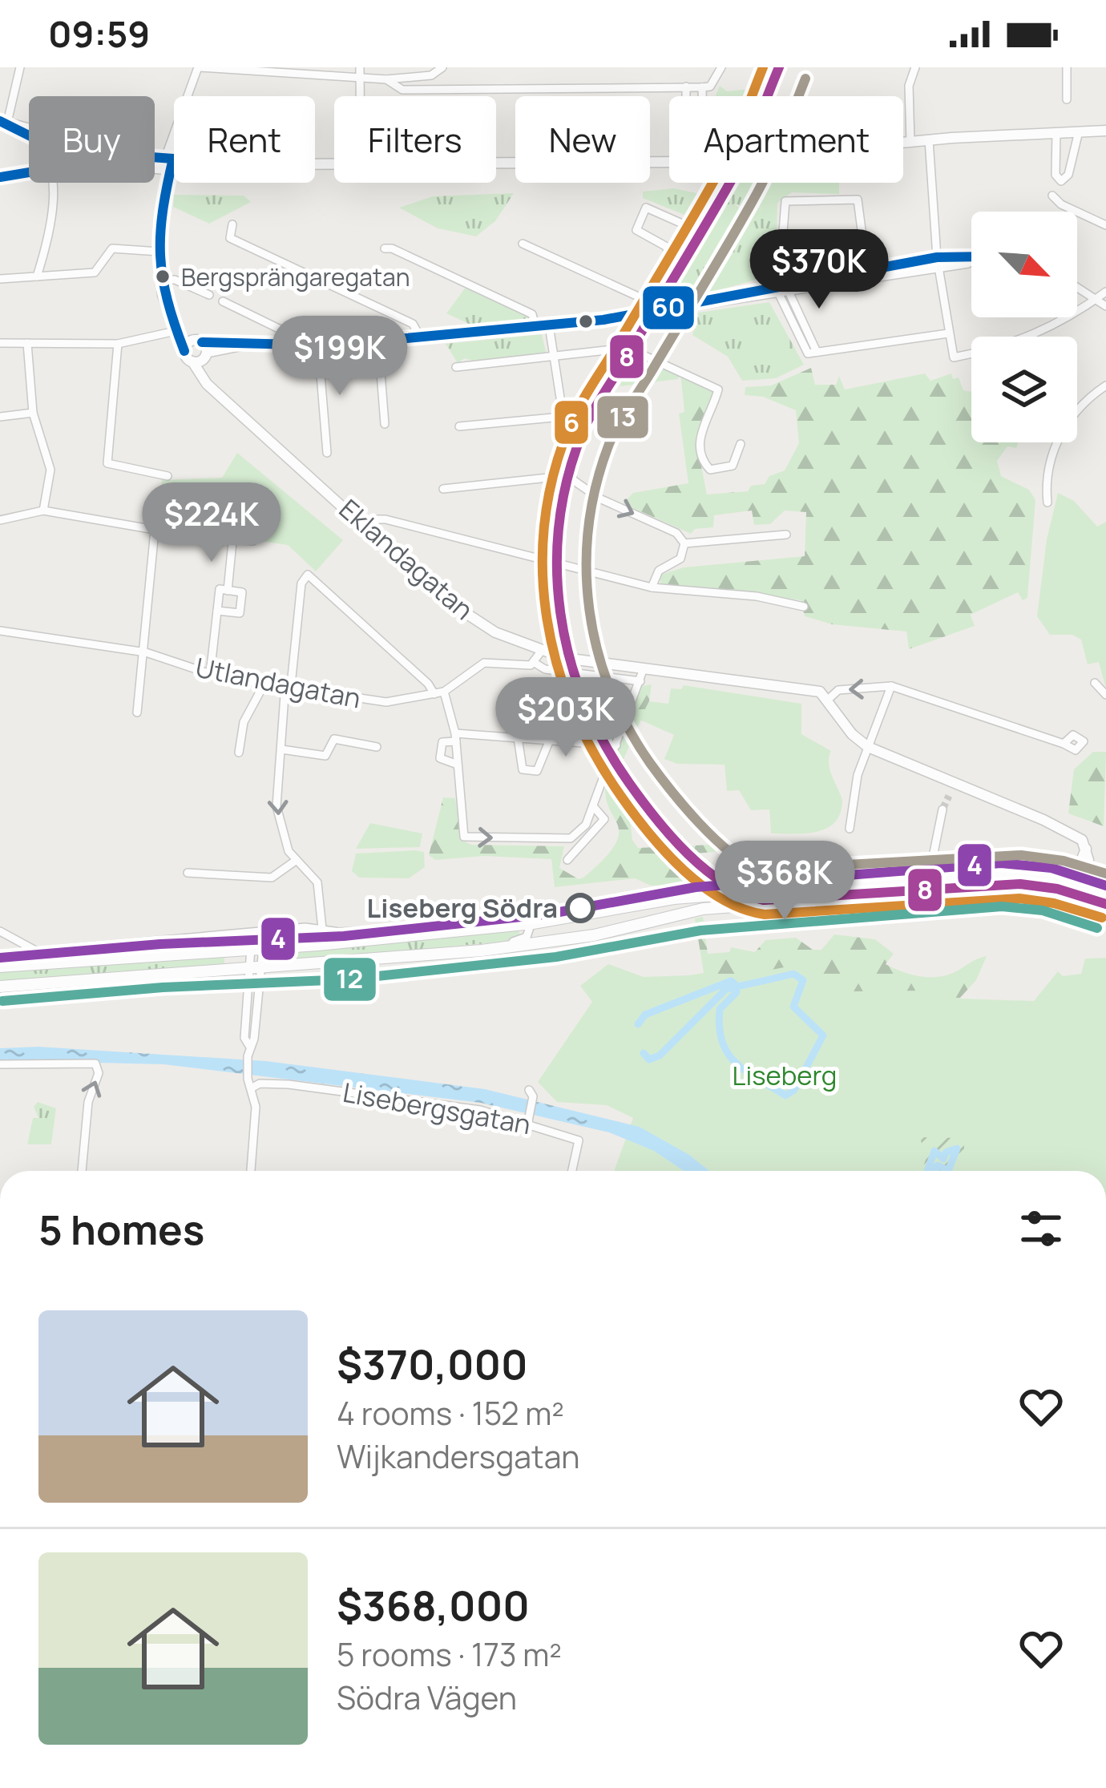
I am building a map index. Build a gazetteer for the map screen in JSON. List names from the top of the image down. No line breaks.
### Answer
{"streets":{"street":["Eklandagatan","Utlandagatan","Lisebergsgatan"]},"parks":["Liseberg"],"places":["Bergsprängaregatan","Liseberg Södra"],"lines":["transit line 8","transit line 6","transit line 13","transit line 60","tram line 4","transit line 12"],"north":"bottom right","page":{"status":"09:59","chip":["Buy","Rent","Filters","New","Apartment"],"price":["$370K","$199K","$224K","$203K","$368K"],"heading":"5 homes","list":[{"name":"$370,000","note":"4 rooms · 152 m² · Wijkandersgatan"},{"name":"$368,000","note":"5 rooms · 173 m² · Södra Vägen"}]}}
